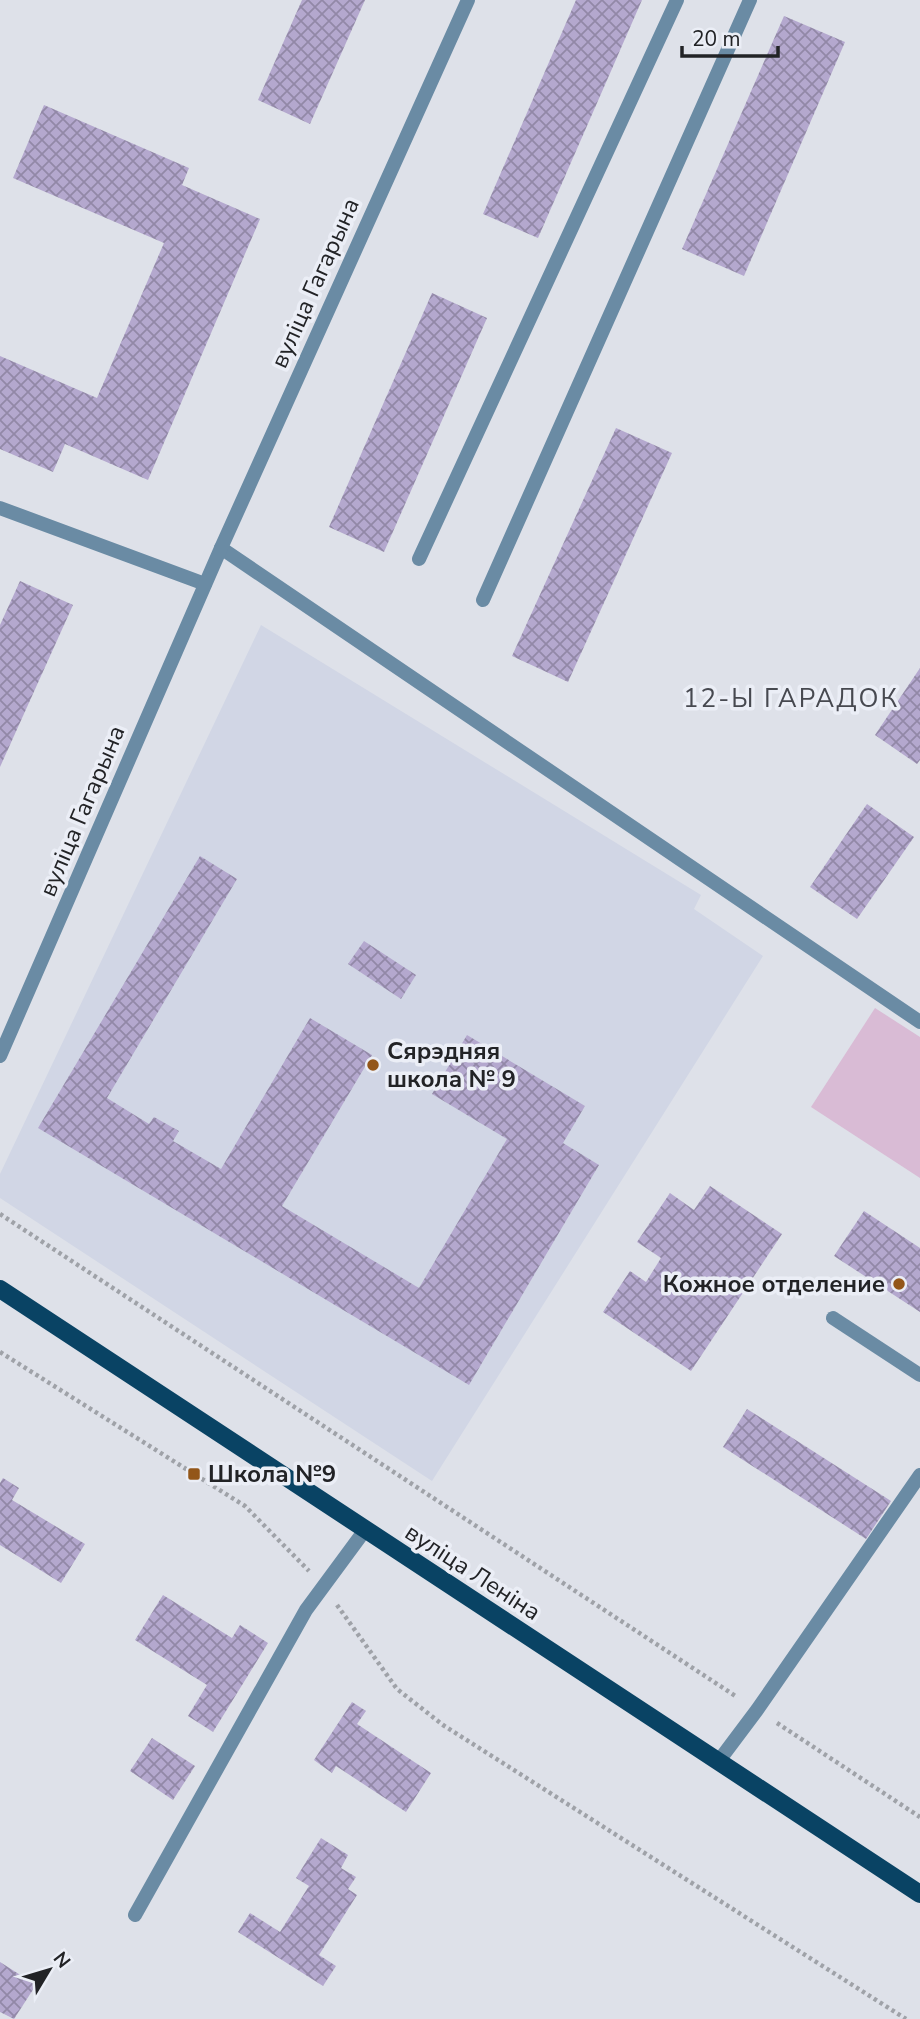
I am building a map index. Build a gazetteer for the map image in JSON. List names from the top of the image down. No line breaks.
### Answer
{"streets":{"main road":["вуліца Леніна"],"street":["вуліца Гагарына"]},"districts":["12-Ы ГАРАДОК"],"places":{"other":["Сярэдняя школа № 9","Кожное отделение"],"transit":["Школа №9"]},"scale_bar":"20 m","north":"top right"}
